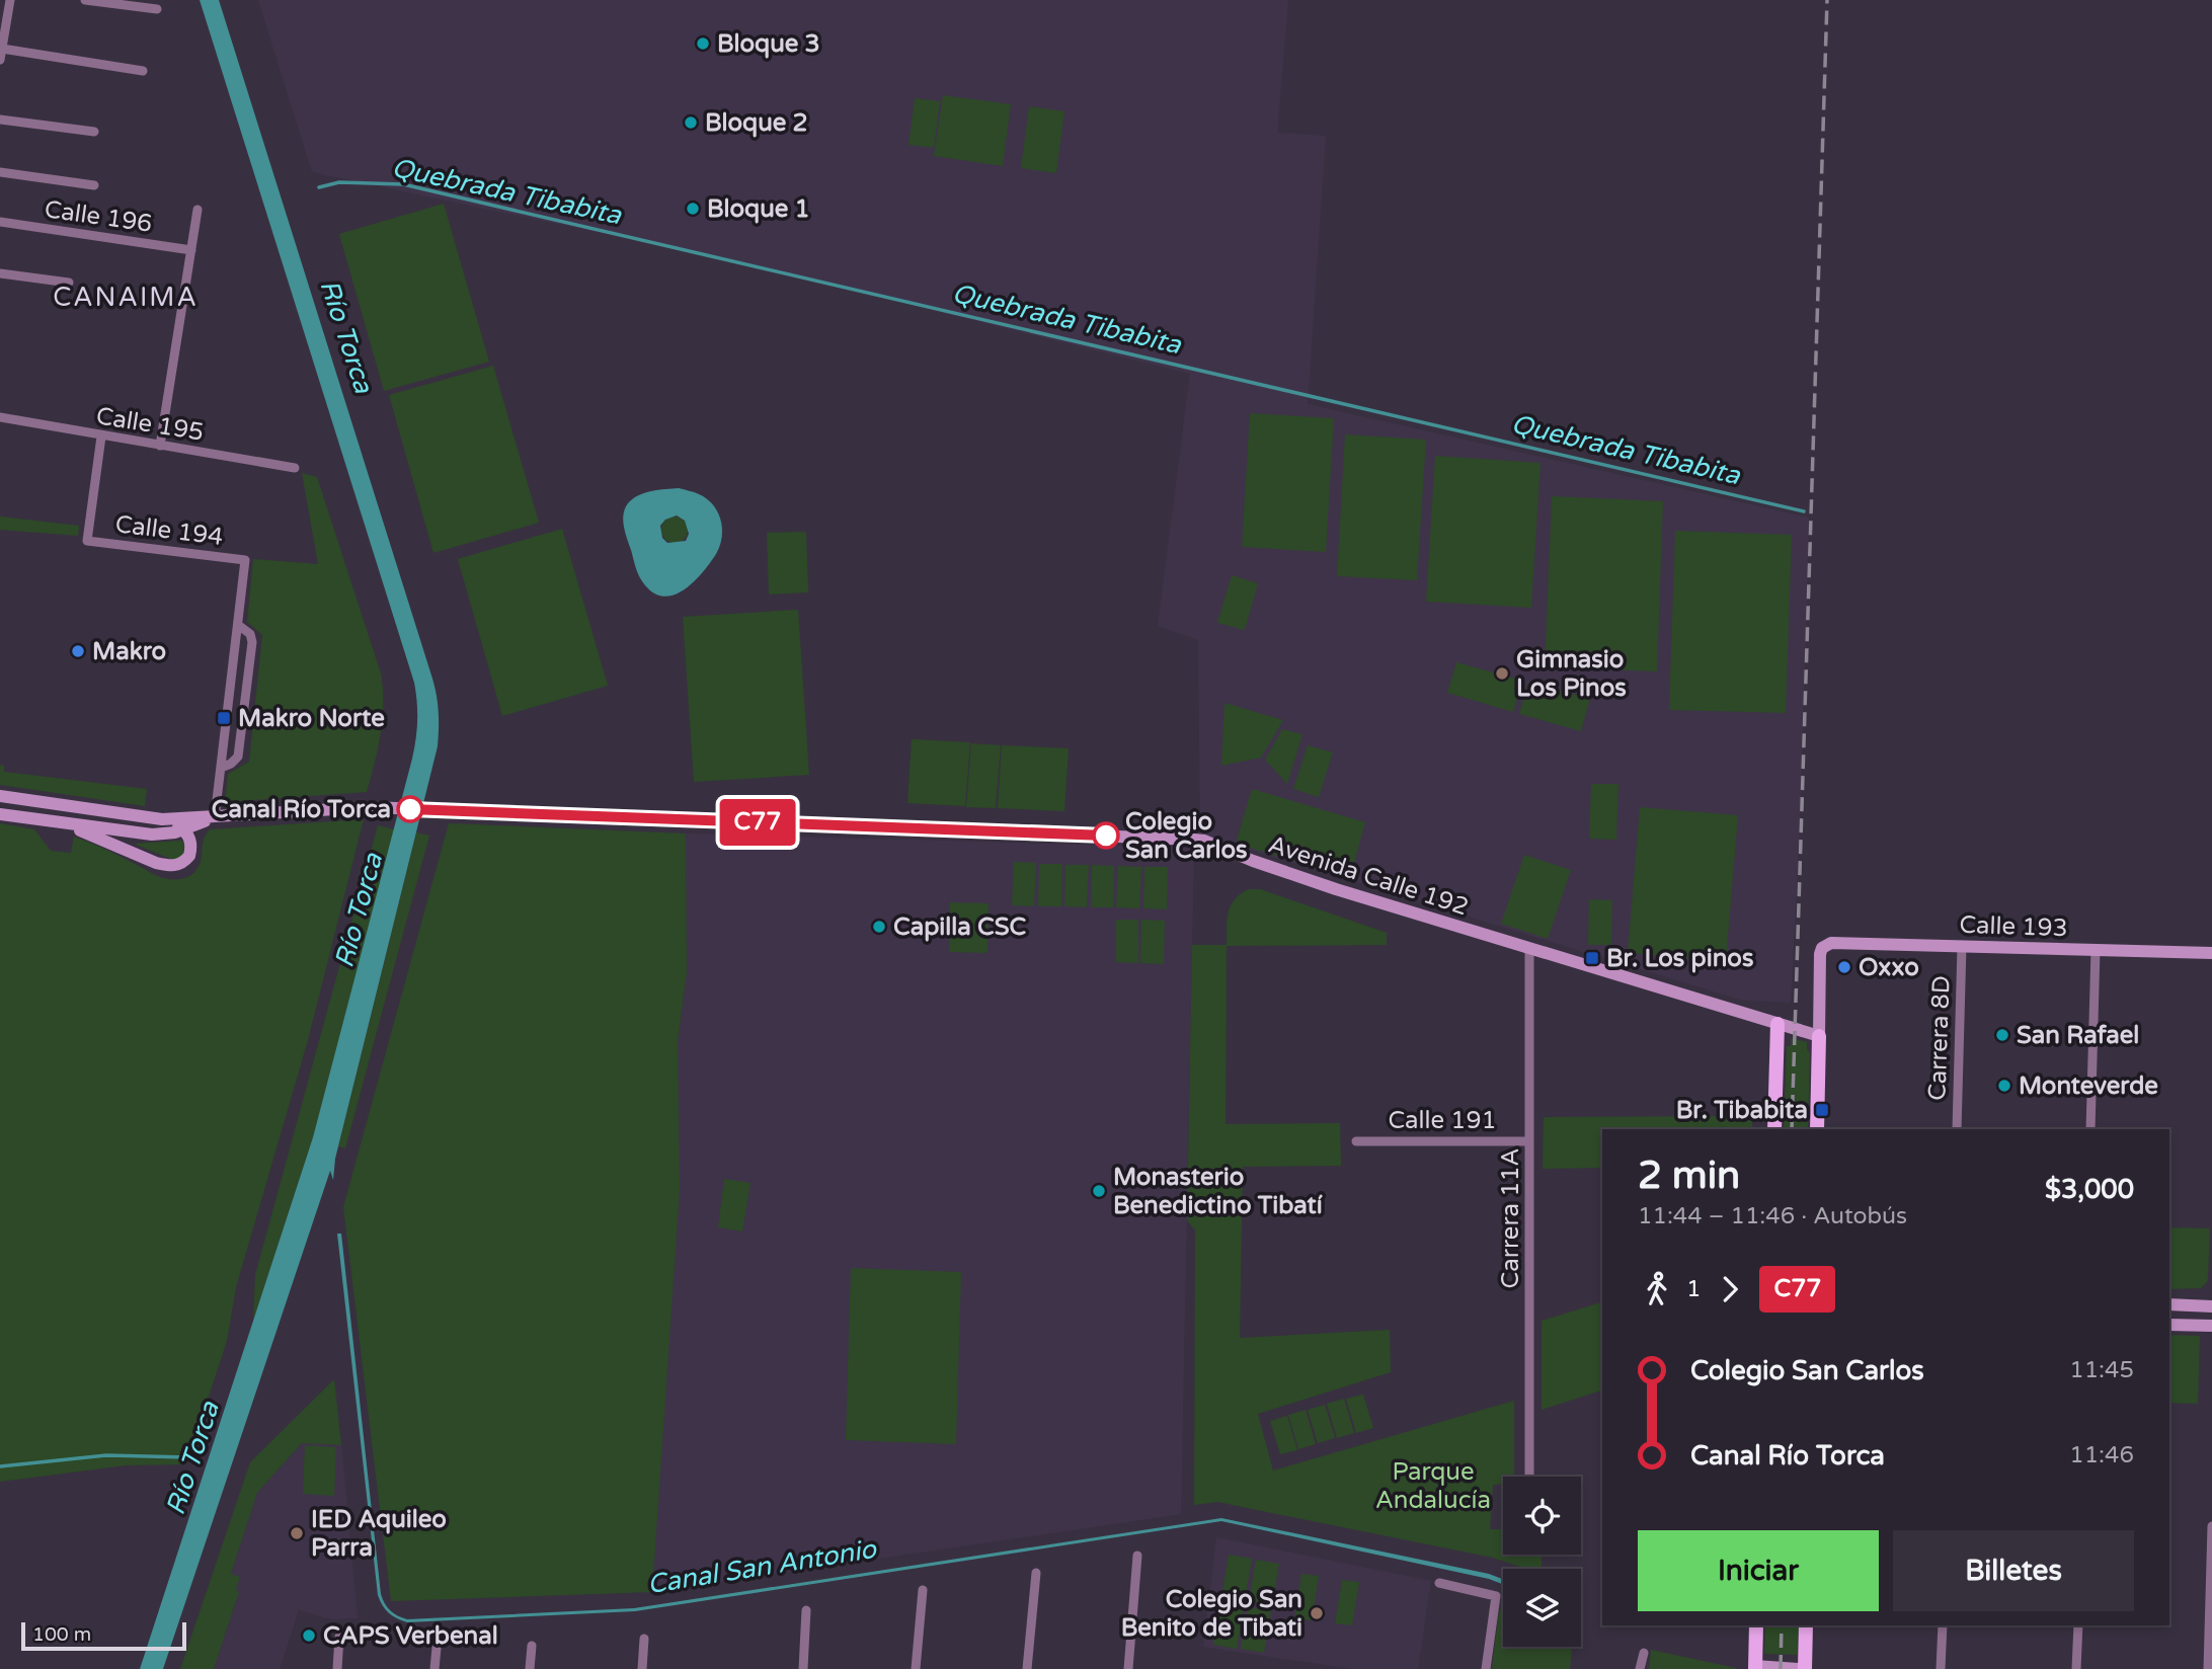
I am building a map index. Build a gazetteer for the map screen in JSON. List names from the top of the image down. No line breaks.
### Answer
{"streets":{"main road":["Avenida Calle 192","Calle 193"],"street":["Calle 196","Calle 195","Calle 194","Carrera 8D","Calle 191","Carrera 11A"]},"crossings":[["Calle 195","Calle 194"],["Avenida Calle 192","Calle 193"],["Avenida Calle 192","Carrera 11A"],["Calle 193","Carrera 8D"],["Calle 191","Carrera 11A"]],"districts":["CANAIMA"],"water":["Quebrada Tibabita","Río Torca","Canal San Antonio"],"parks":["Parque Andalucía"],"places":{"other":["Bloque 3","Bloque 2","Bloque 1","Makro","Gimnasio Los Pinos","Canal Río Torca","Colegio San Carlos","Capilla CSC","Oxxo","San Rafael","Monteverde","Monasterio Benedictino Tibatí","IED Aquileo Parra","Colegio San Benito de Tibati","CAPS Verbenal"],"transit":["Makro Norte","Br. Los pinos","Br. Tibabita"]},"lines":["bus line C77"],"scale_bar":"100 m","page":{"on_map":"C77","heading":["2 min","11:44 – 11:46 · Autobús","$3,000"],"legs":["1","C77"],"list":[{"name":"Colegio San Carlos","value":"11:45"},{"name":"Canal Río Torca","value":"11:46"}],"buttons":["Iniciar","Billetes"],"scale":"100 m"}}
